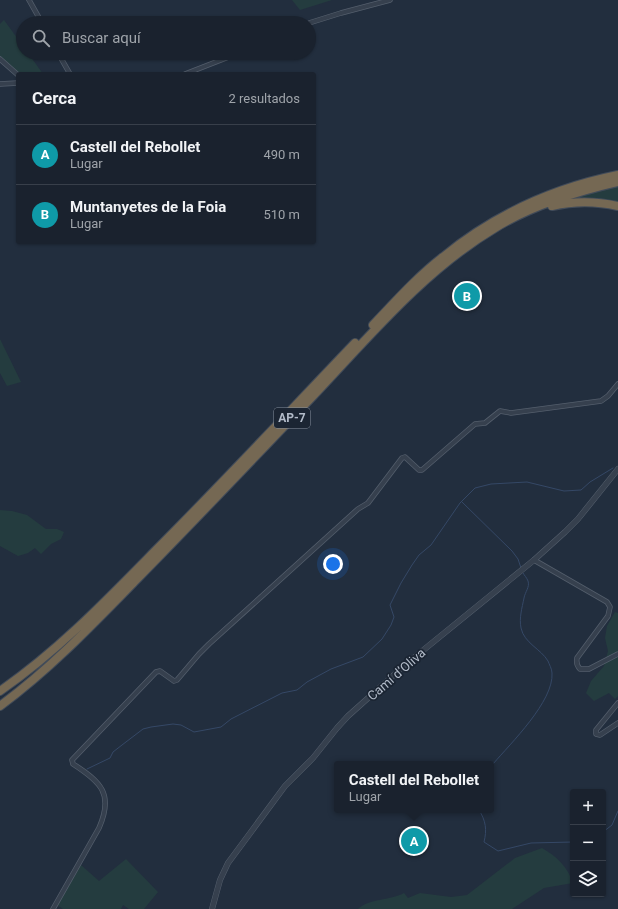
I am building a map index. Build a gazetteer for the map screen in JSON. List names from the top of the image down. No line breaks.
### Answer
{"streets":{"highway":["AP-7"],"street":["Camí d’Oliva"]},"page":{"search":"Buscar aquí","heading":["Cerca","2 resultados"],"list":[{"mark":"A","name":"Castell del Rebollet","note":"Lugar","value":"490 m"},{"mark":"B","name":"Muntanyetes de la Foia","note":"Lugar","value":"510 m"}],"pins":["B","A"],"popup":["Castell del Rebollet","Lugar"],"map_buttons":["+","−"]}}
